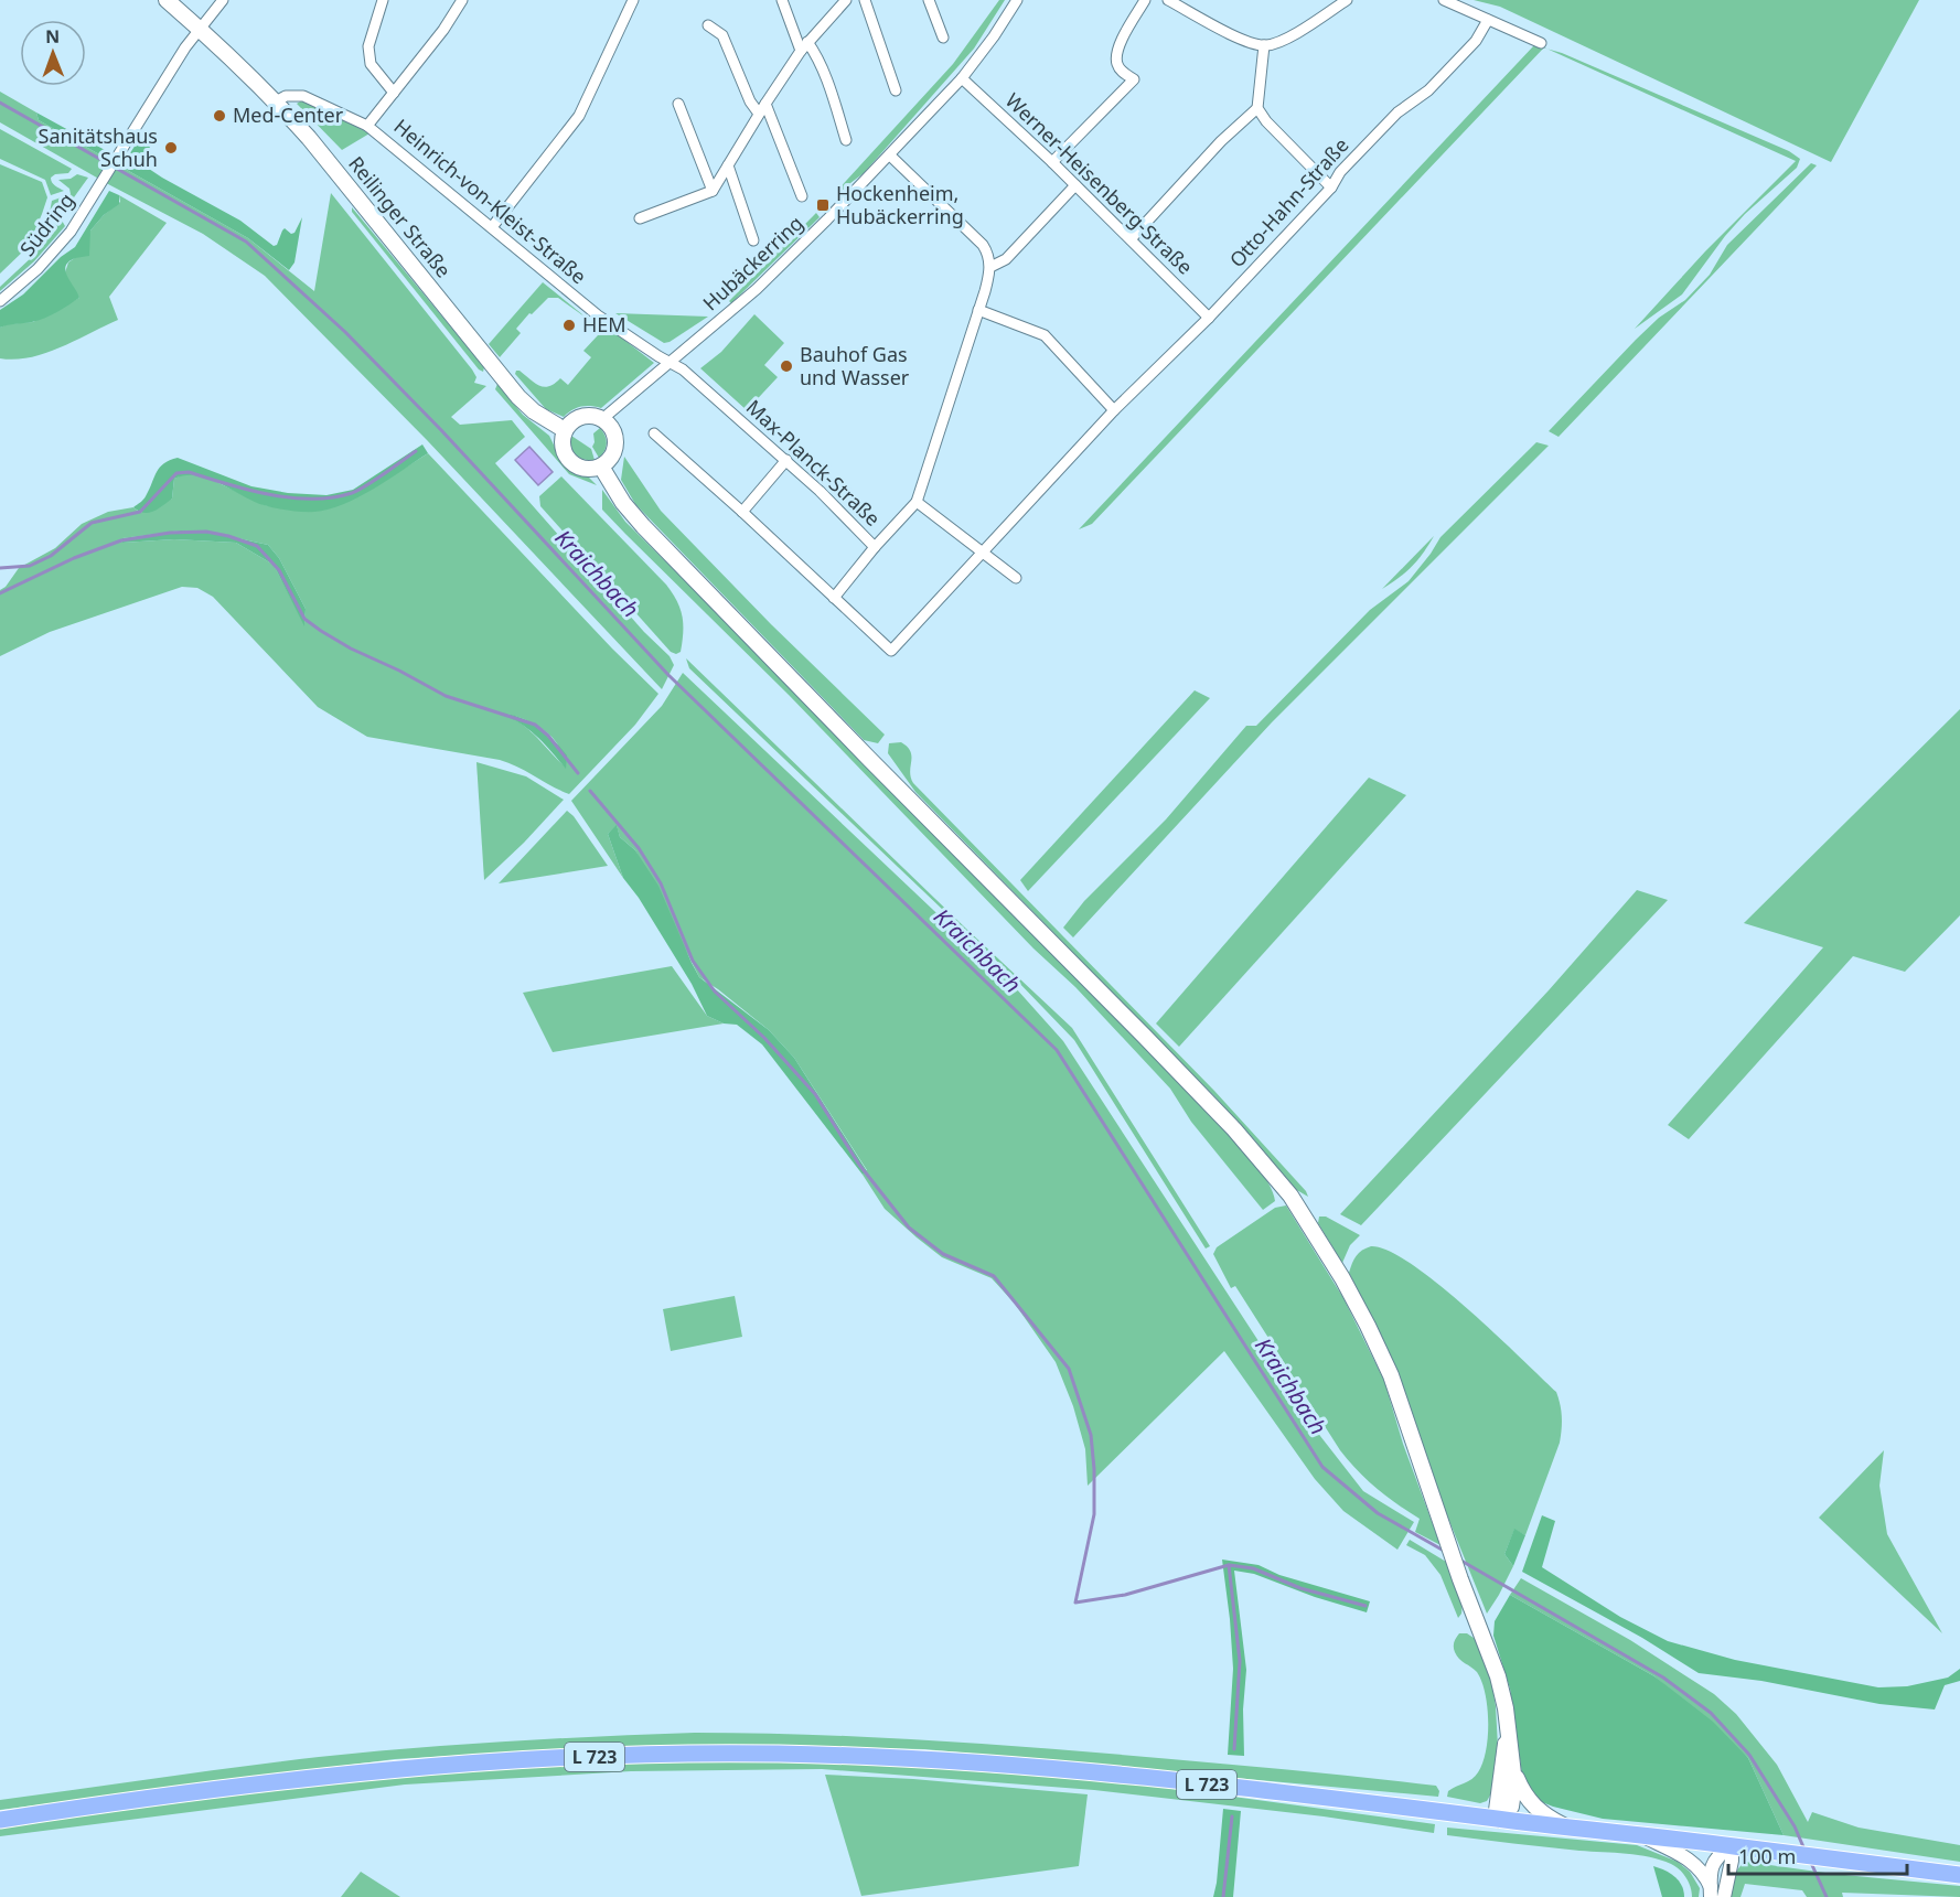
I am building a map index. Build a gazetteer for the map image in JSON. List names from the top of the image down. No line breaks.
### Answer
{"streets":{"main road":["Reilinger Straße","L 723"],"street":["Werner-Heisenberg-Straße","Heinrich-von-Kleist-Straße","Otto-Hahn-Straße","Südring","Hubäckerring","Max-Planck-Straße"]},"crossings":[["Werner-Heisenberg-Straße","Otto-Hahn-Straße"],["Werner-Heisenberg-Straße","Hubäckerring"],["Heinrich-von-Kleist-Straße","Reilinger Straße"],["Heinrich-von-Kleist-Straße","Hubäckerring"],["Heinrich-von-Kleist-Straße","Max-Planck-Straße"],["Reilinger Straße","Südring"],["Reilinger Straße","Hubäckerring"],["Hubäckerring","Max-Planck-Straße"]],"water":["Kraichbach"],"places":{"other":["Med-Center","Sanitätshaus Schuh","HEM","Bauhof Gas und Wasser"],"transit":["Hockenheim, Hubäckerring"]},"scale_bar":"100 m","north":"top"}
